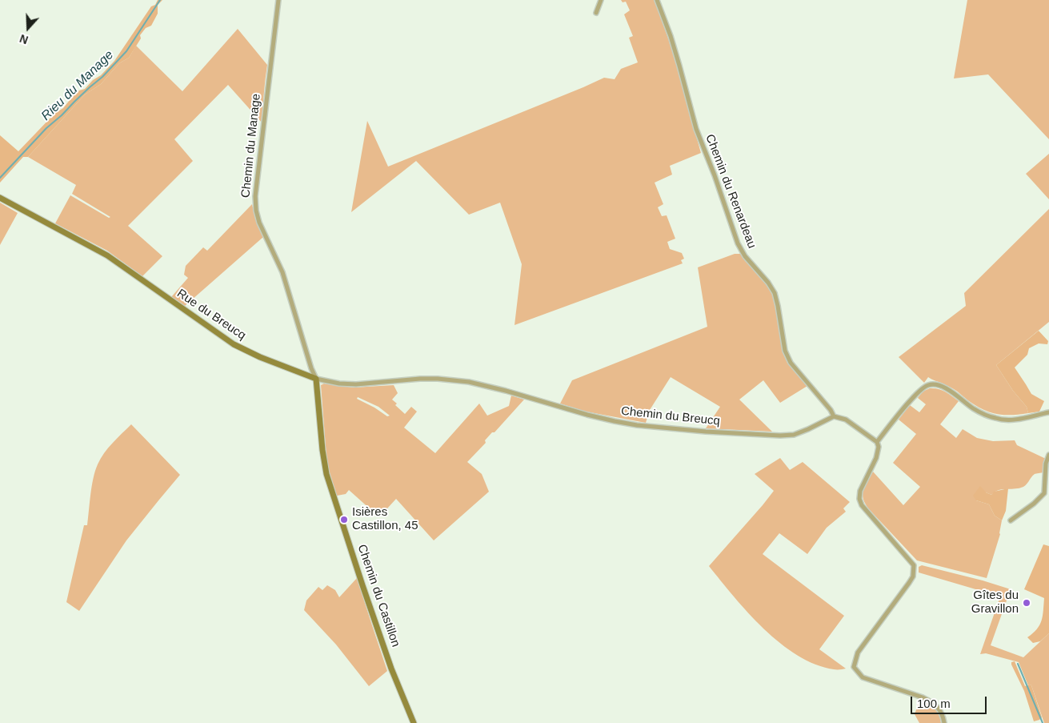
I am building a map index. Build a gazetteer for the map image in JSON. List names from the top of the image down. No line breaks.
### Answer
{"streets":{"street":["Chemin du Manage","Chemin du Renardeau","Rue du Breucq","Chemin du Breucq","Chemin du Castillon"]},"crossings":[["Chemin du Manage","Rue du Breucq"],["Chemin du Manage","Chemin du Castillon"],["Chemin du Renardeau","Chemin du Breucq"],["Rue du Breucq","Chemin du Breucq"],["Rue du Breucq","Chemin du Castillon"]],"water":["Rieu du Manage"],"places":["Isières Castillon, 45","Gîtes du Gravillon"],"scale_bar":"100 m","north":"bottom"}
